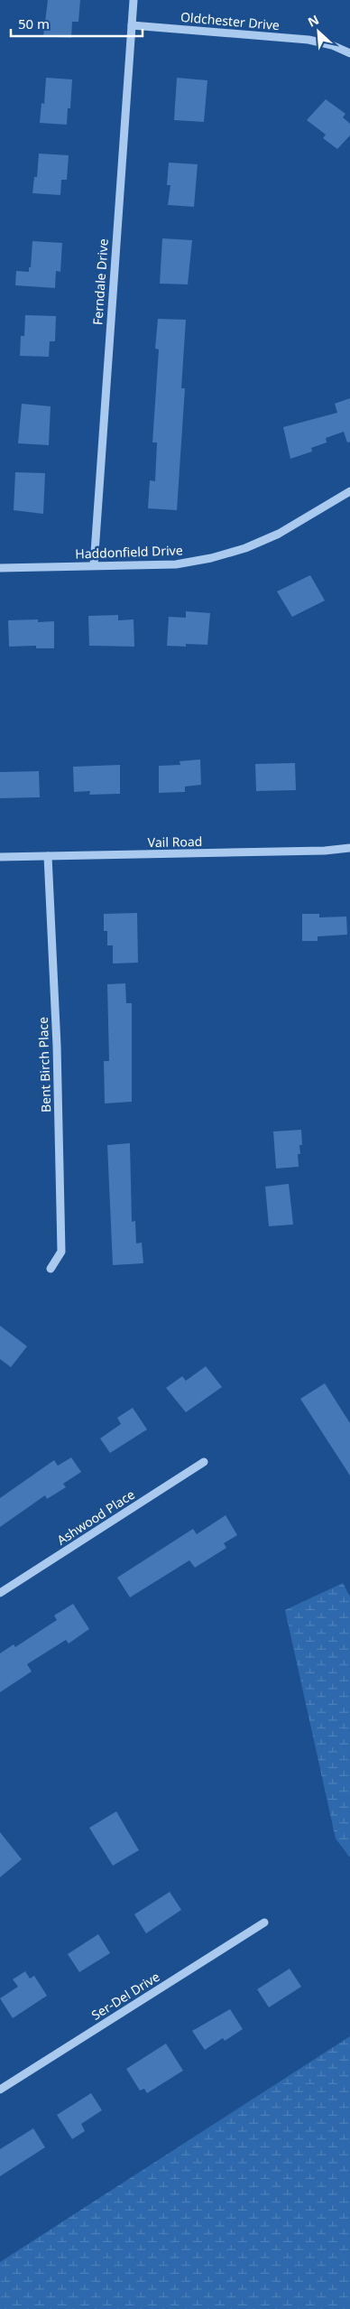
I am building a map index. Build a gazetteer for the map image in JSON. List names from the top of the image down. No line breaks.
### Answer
{"streets":{"street":["Oldchester Drive","Ferndale Drive","Haddonfield Drive","Vail Road","Bent Birch Place","Ashwood Place","Ser-Del Drive"]},"crossings":[["Oldchester Drive","Ferndale Drive"],["Ferndale Drive","Haddonfield Drive"],["Vail Road","Bent Birch Place"]],"scale_bar":"50 m","north":"top left"}
